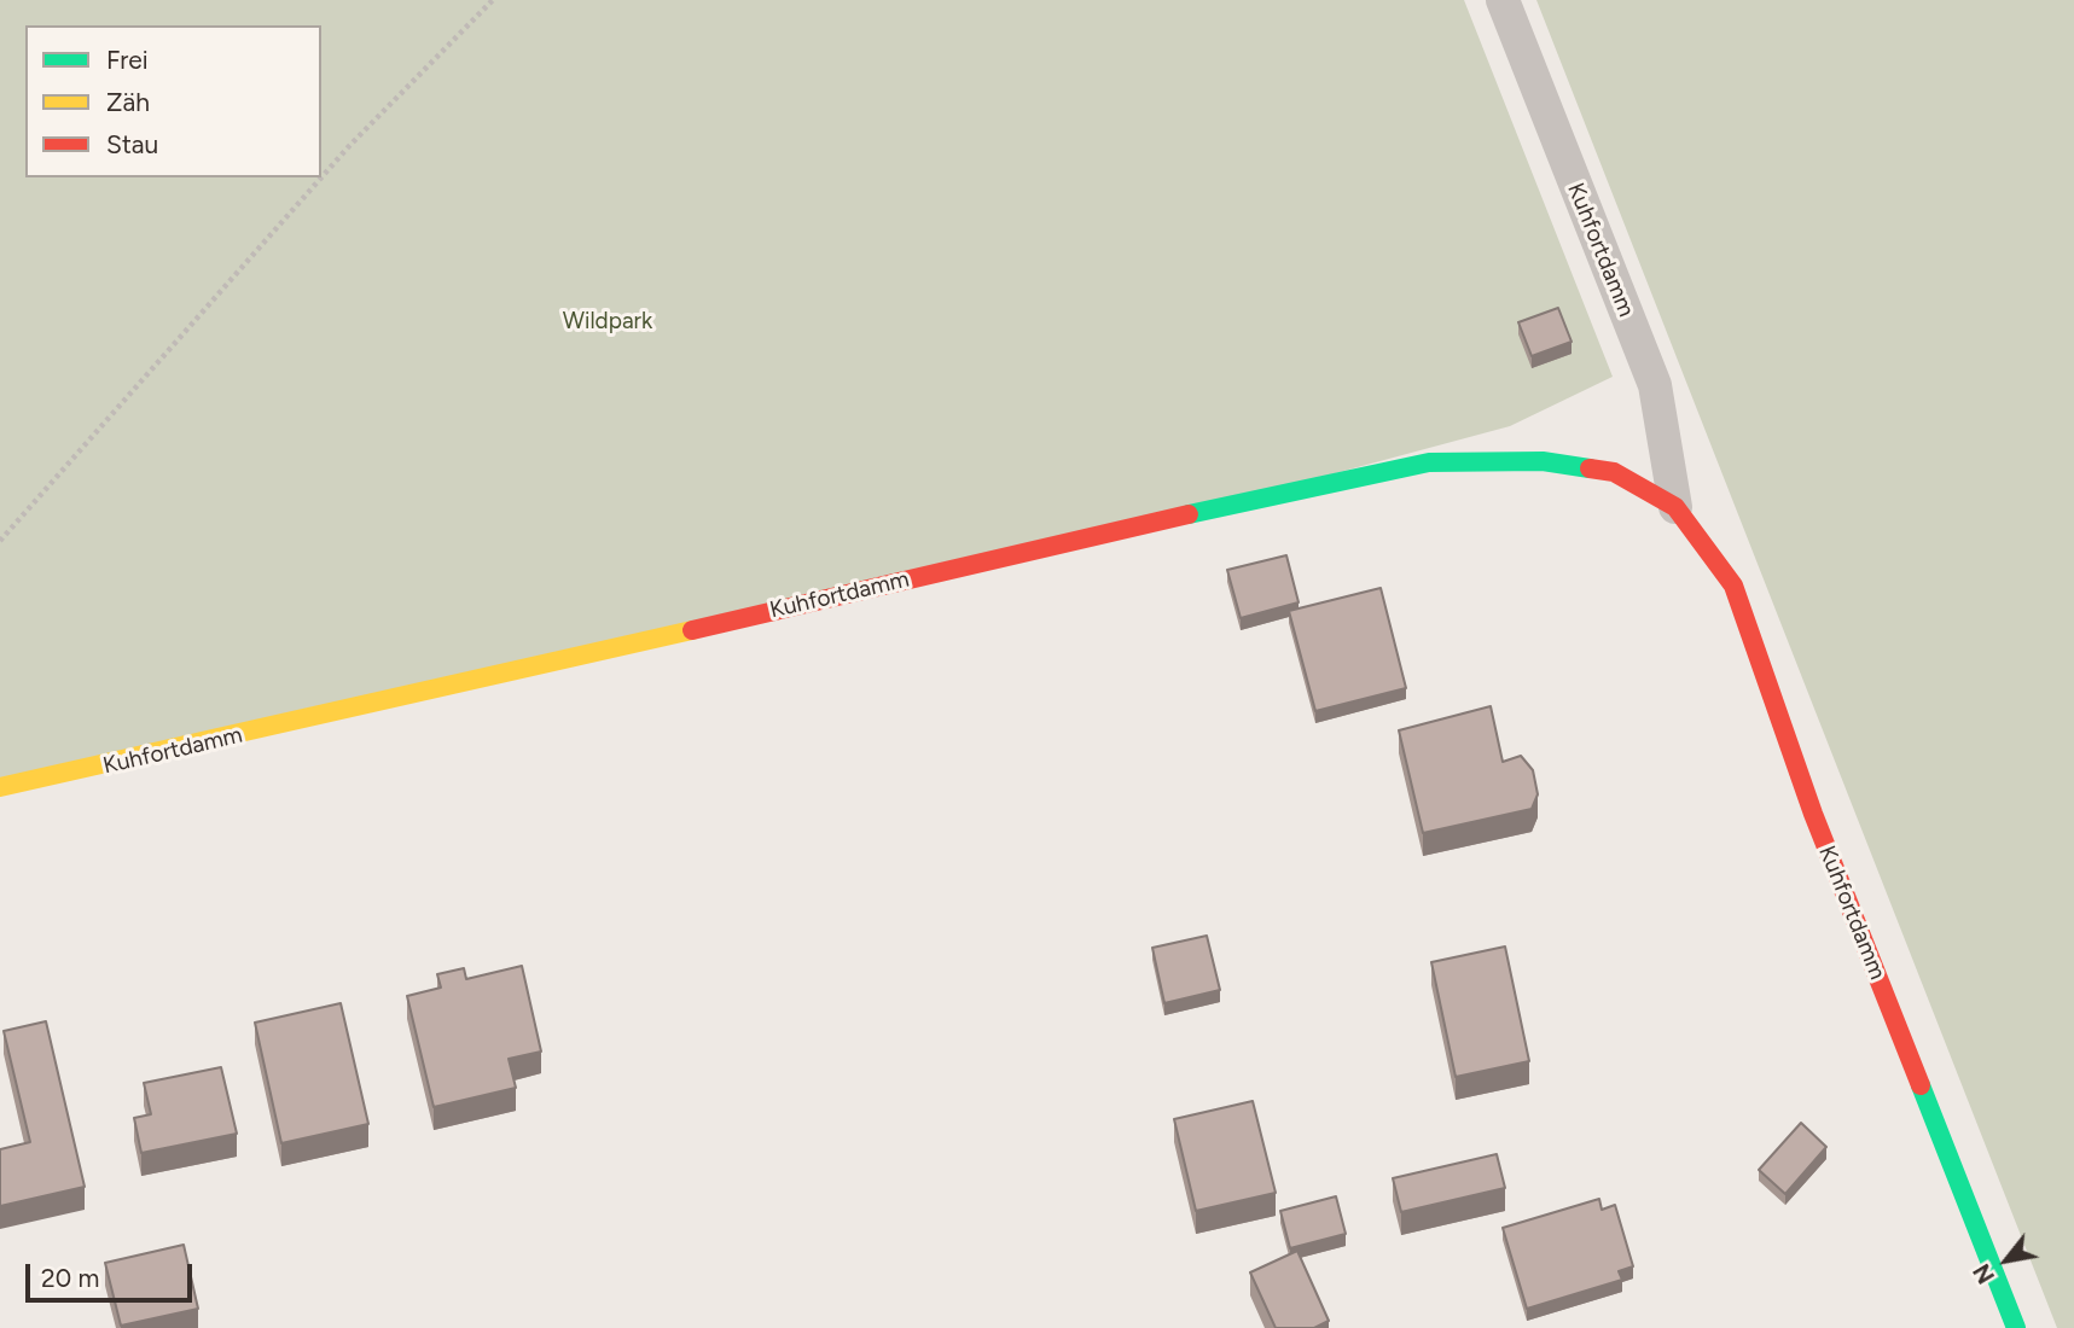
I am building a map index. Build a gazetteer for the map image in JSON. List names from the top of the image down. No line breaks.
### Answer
{"streets":{"street":["Kuhfortdamm"]},"parks":["Wildpark"],"legend":["Frei","Zäh","Stau"],"scale_bar":"20 m","north":"bottom left"}
